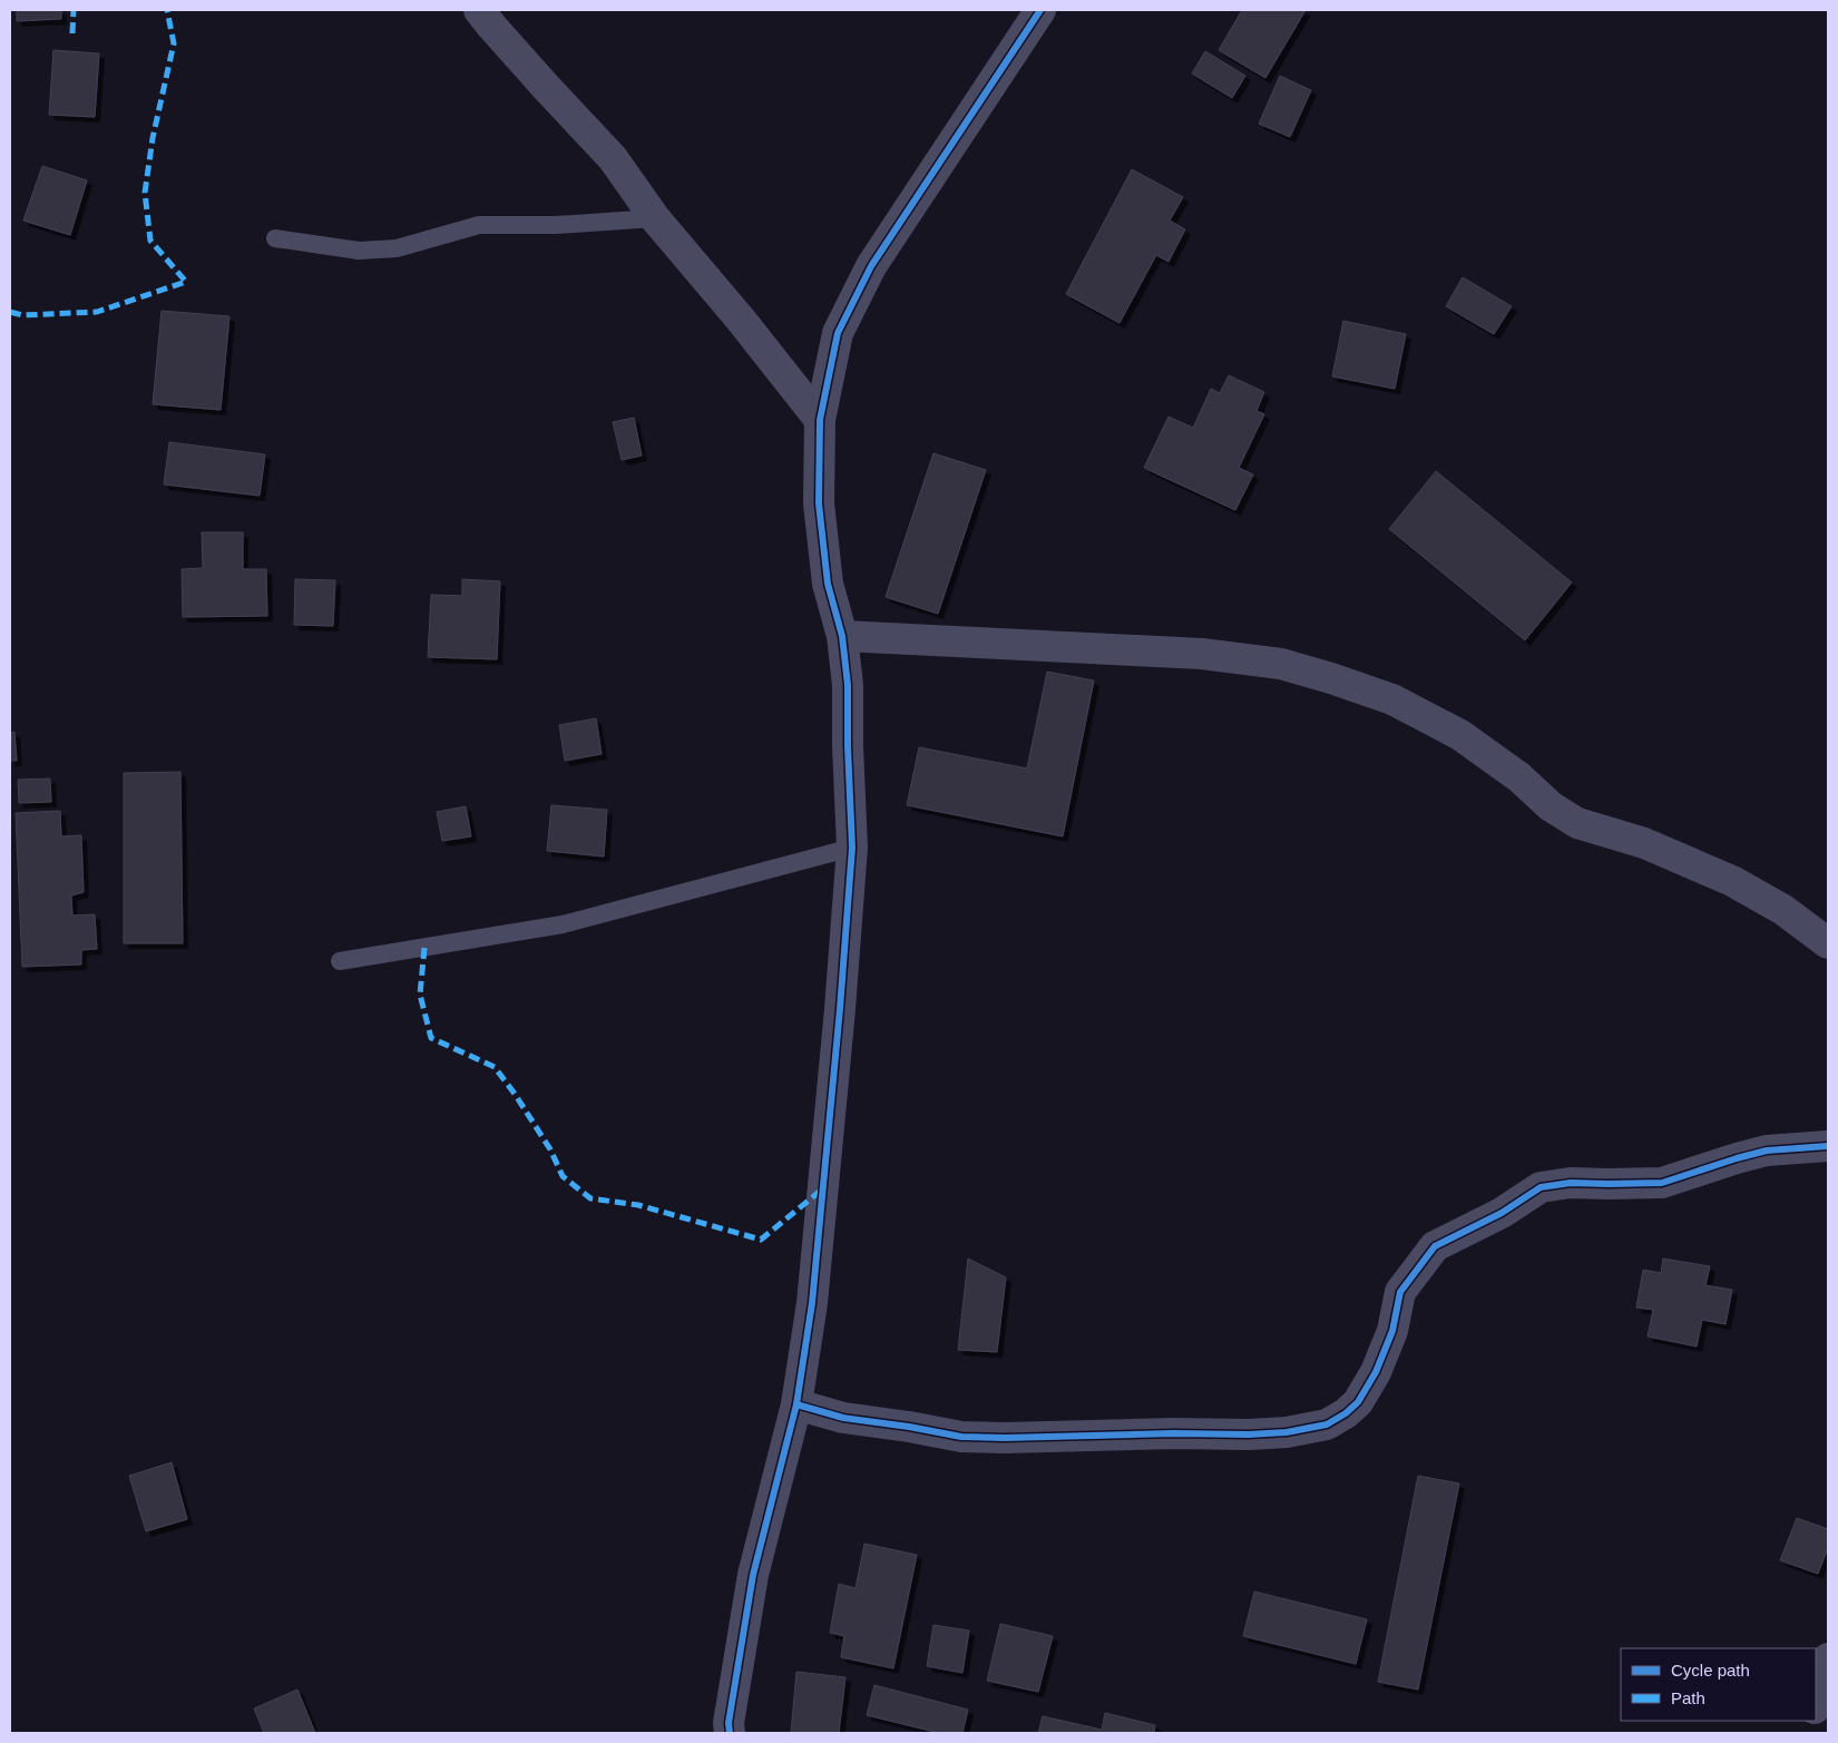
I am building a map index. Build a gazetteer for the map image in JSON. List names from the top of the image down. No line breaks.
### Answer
{"legend":["Cycle path","Path"]}
